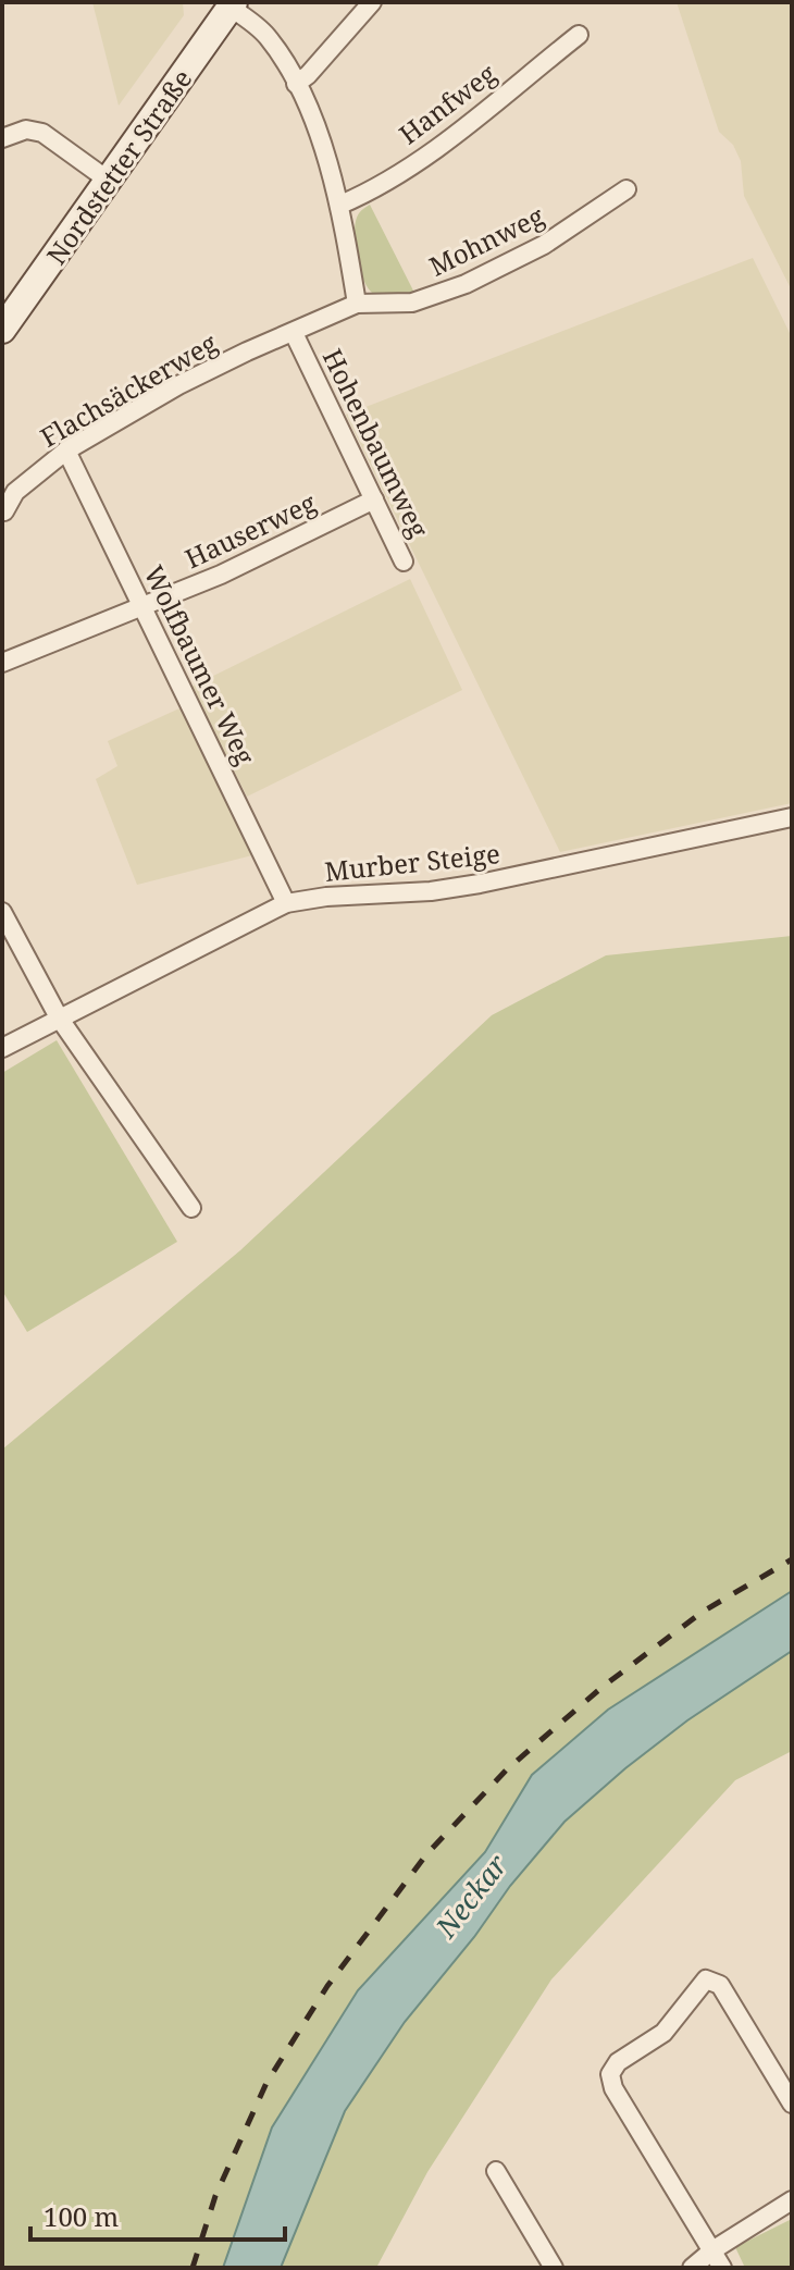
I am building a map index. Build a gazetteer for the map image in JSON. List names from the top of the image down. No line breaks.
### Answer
{"streets":{"street":["Hanfweg","Nordstetter Straße","Mohnweg","Flachsäckerweg","Hohenbaumweg","Hauserweg","Wolfbaumer Weg","Murber Steige"]},"crossings":[["Mohnweg","Hohenbaumweg"],["Flachsäckerweg","Hohenbaumweg"],["Flachsäckerweg","Wolfbaumer Weg"],["Hohenbaumweg","Hauserweg"],["Hauserweg","Wolfbaumer Weg"],["Wolfbaumer Weg","Murber Steige"]],"water":["Neckar"],"scale_bar":"100 m"}
